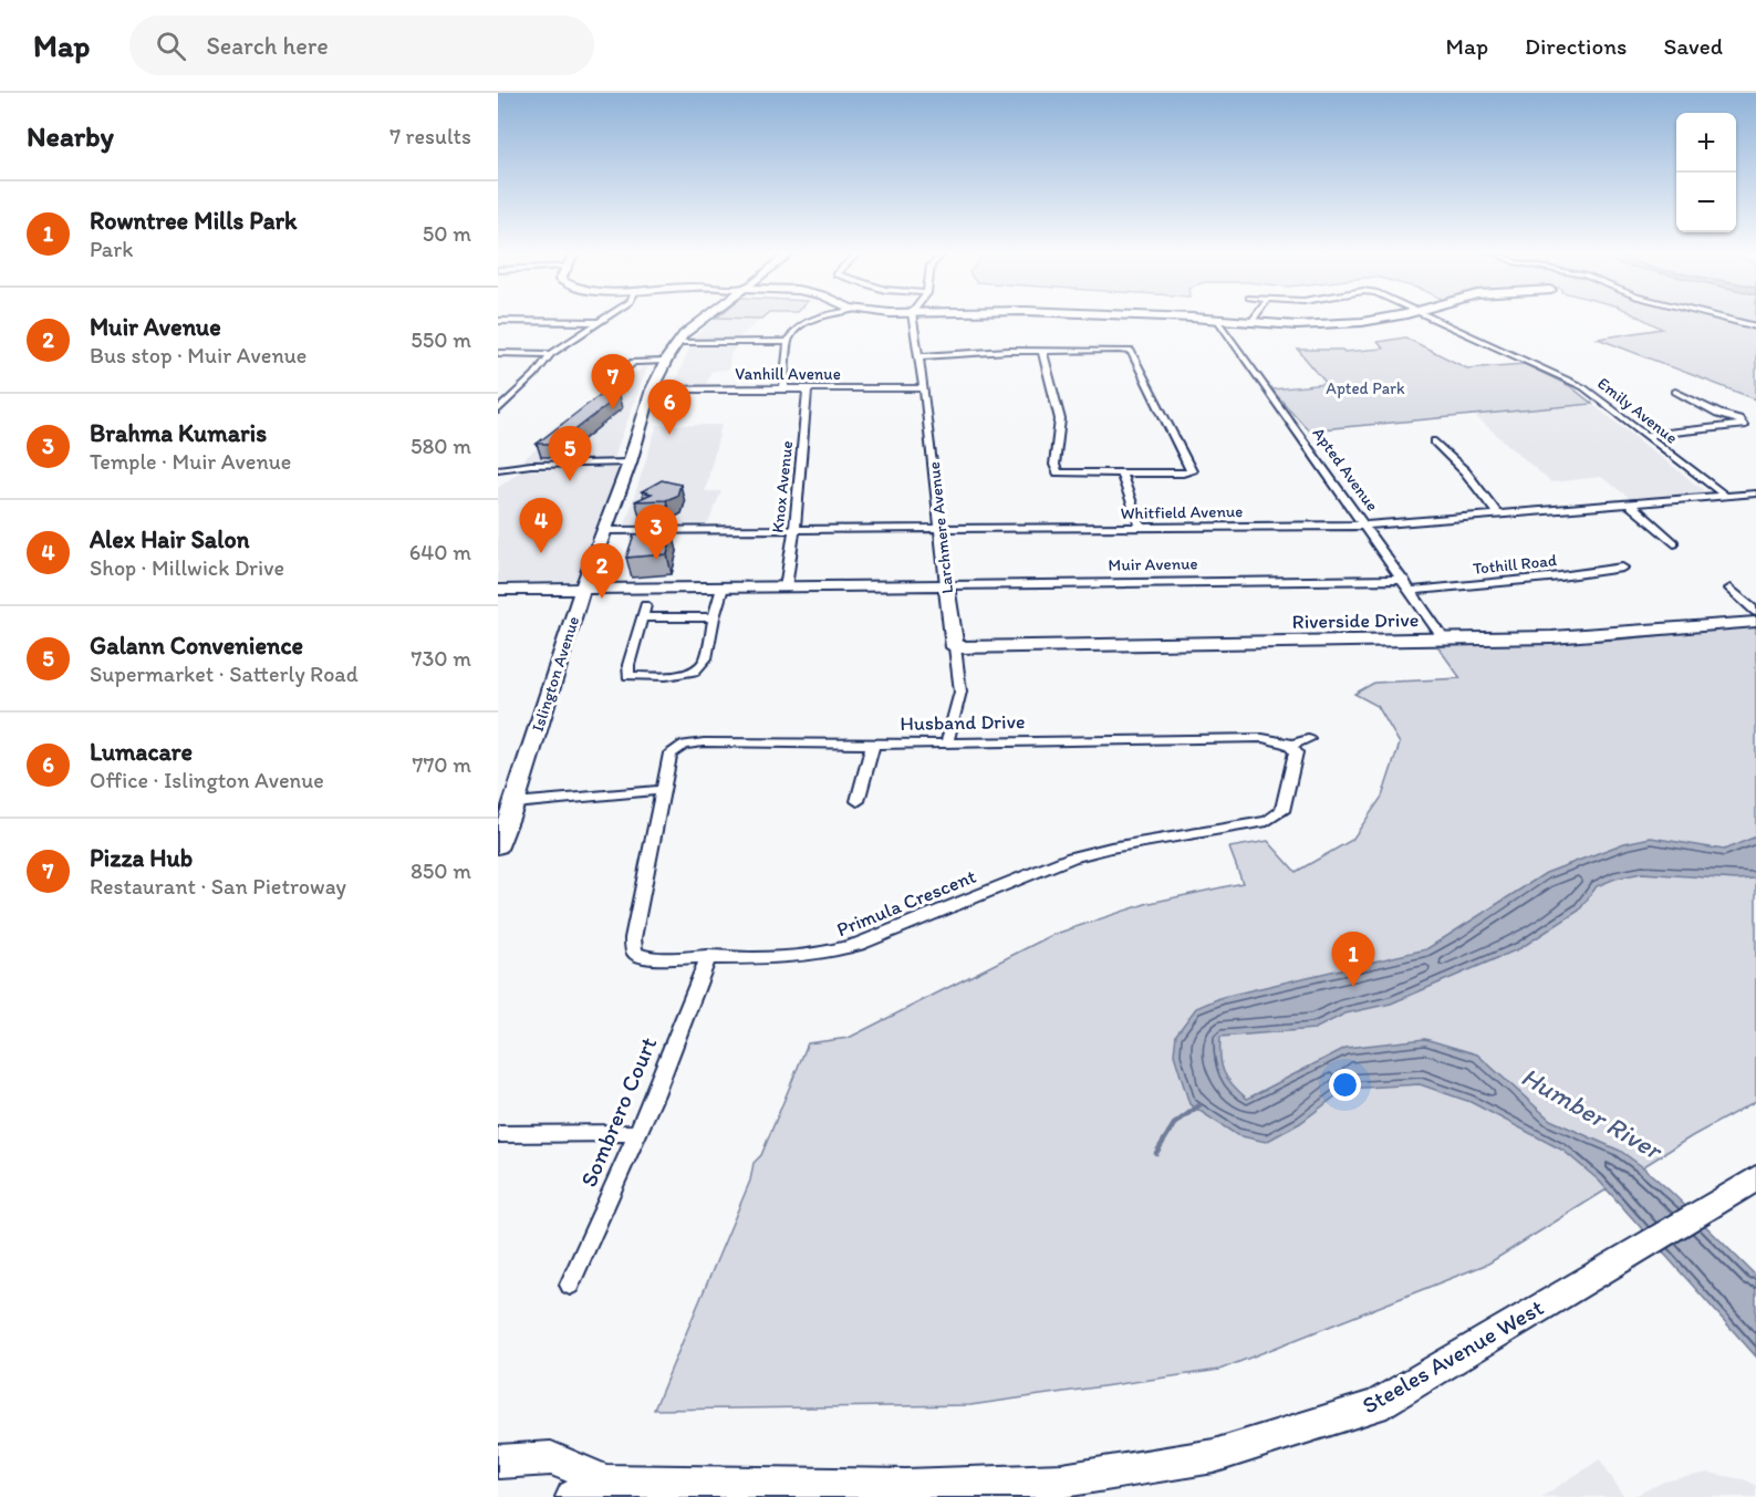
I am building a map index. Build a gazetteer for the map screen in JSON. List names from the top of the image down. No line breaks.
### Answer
{"streets":{"street":["Vanhill Avenue","Emily Avenue","Apted Avenue","Knox Avenue","Whitfield Avenue","Larchmere Avenue","Muir Avenue","Tothill Road","Riverside Drive","Islington Avenue","Husband Drive","Primula Crescent","Sombrero Court","Steeles Avenue West"]},"crossings":[["Vanhill Avenue","Knox Avenue"],["Vanhill Avenue","Larchmere Avenue"],["Vanhill Avenue","Islington Avenue"],["Emily Avenue","Whitfield Avenue"],["Apted Avenue","Whitfield Avenue"],["Apted Avenue","Muir Avenue"],["Apted Avenue","Tothill Road"],["Apted Avenue","Riverside Drive"],["Knox Avenue","Whitfield Avenue"],["Knox Avenue","Muir Avenue"],["Whitfield Avenue","Larchmere Avenue"],["Whitfield Avenue","Islington Avenue"],["Larchmere Avenue","Muir Avenue"],["Larchmere Avenue","Riverside Drive"],["Larchmere Avenue","Husband Drive"],["Muir Avenue","Islington Avenue"],["Husband Drive","Primula Crescent"],["Primula Crescent","Sombrero Court"]],"water":["Humber River"],"parks":["Apted Park"],"page":{"header":"Map","search":"Search here","nav":["Map","Directions","Saved"],"heading":["Nearby","7 results"],"map_buttons":["+","−"],"list":[{"mark":"1","name":"Rowntree Mills Park","note":"Park","value":"50 m"},{"mark":"2","name":"Muir Avenue","note":"Bus stop · Muir Avenue","value":"550 m"},{"mark":"3","name":"Brahma Kumaris","note":"Temple · Muir Avenue","value":"580 m"},{"mark":"4","name":"Alex Hair Salon","note":"Shop · Millwick Drive","value":"640 m"},{"mark":"5","name":"Galann Convenience","note":"Supermarket · Satterly Road","value":"730 m"},{"mark":"6","name":"Lumacare","note":"Office · Islington Avenue","value":"770 m"},{"mark":"7","name":"Pizza Hub","note":"Restaurant · San Pietroway","value":"850 m"}],"pins":["7","6","5","4","3","2","1"]}}
